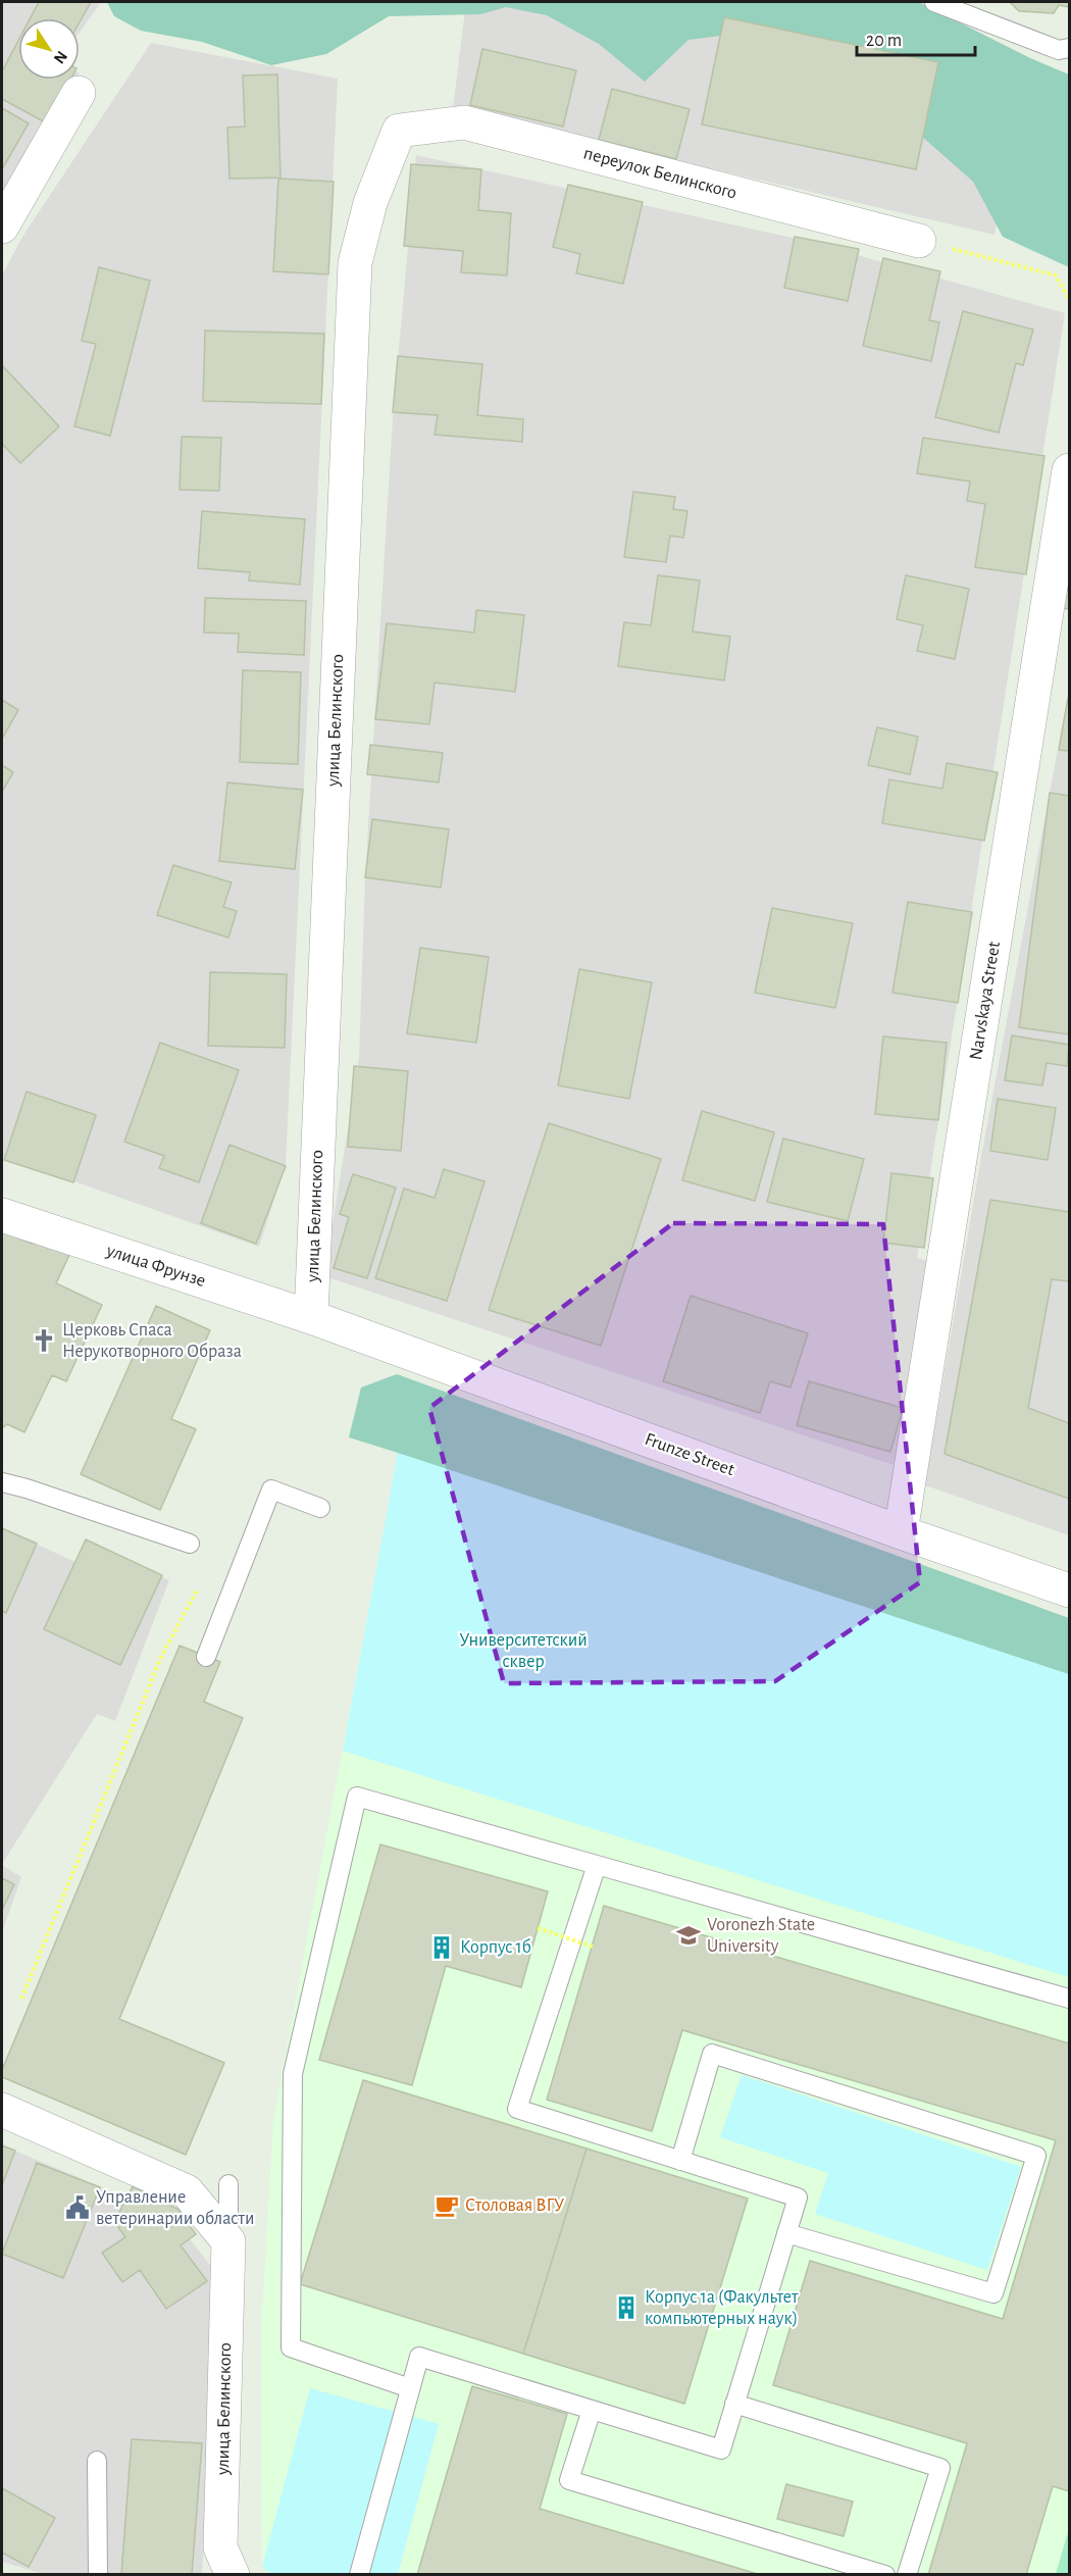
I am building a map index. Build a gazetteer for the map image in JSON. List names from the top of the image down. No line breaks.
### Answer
{"streets":{"street":["переулок Белинского","улица Белинского","Narvskaya Street","улица Фрунзе","Frunze Street"]},"crossings":[["переулок Белинского","улица Белинского"],["улица Белинского","улица Фрунзе"],["улица Белинского","Frunze Street"],["Narvskaya Street","Frunze Street"],["улица Фрунзе","Frunze Street"]],"parks":["Университетский сквер"],"places":{"church":["Церковь Спаса Нерукотворного Образа"],"school or university":["Voronezh State University"],"building":["Корпус 1б","Корпус 1а (Факультет компьютерных наук)"],"cafe":["Столовая ВГУ"],"public building":["Управление ветеринарии области"]},"scale_bar":"20 m","north":"bottom right"}
